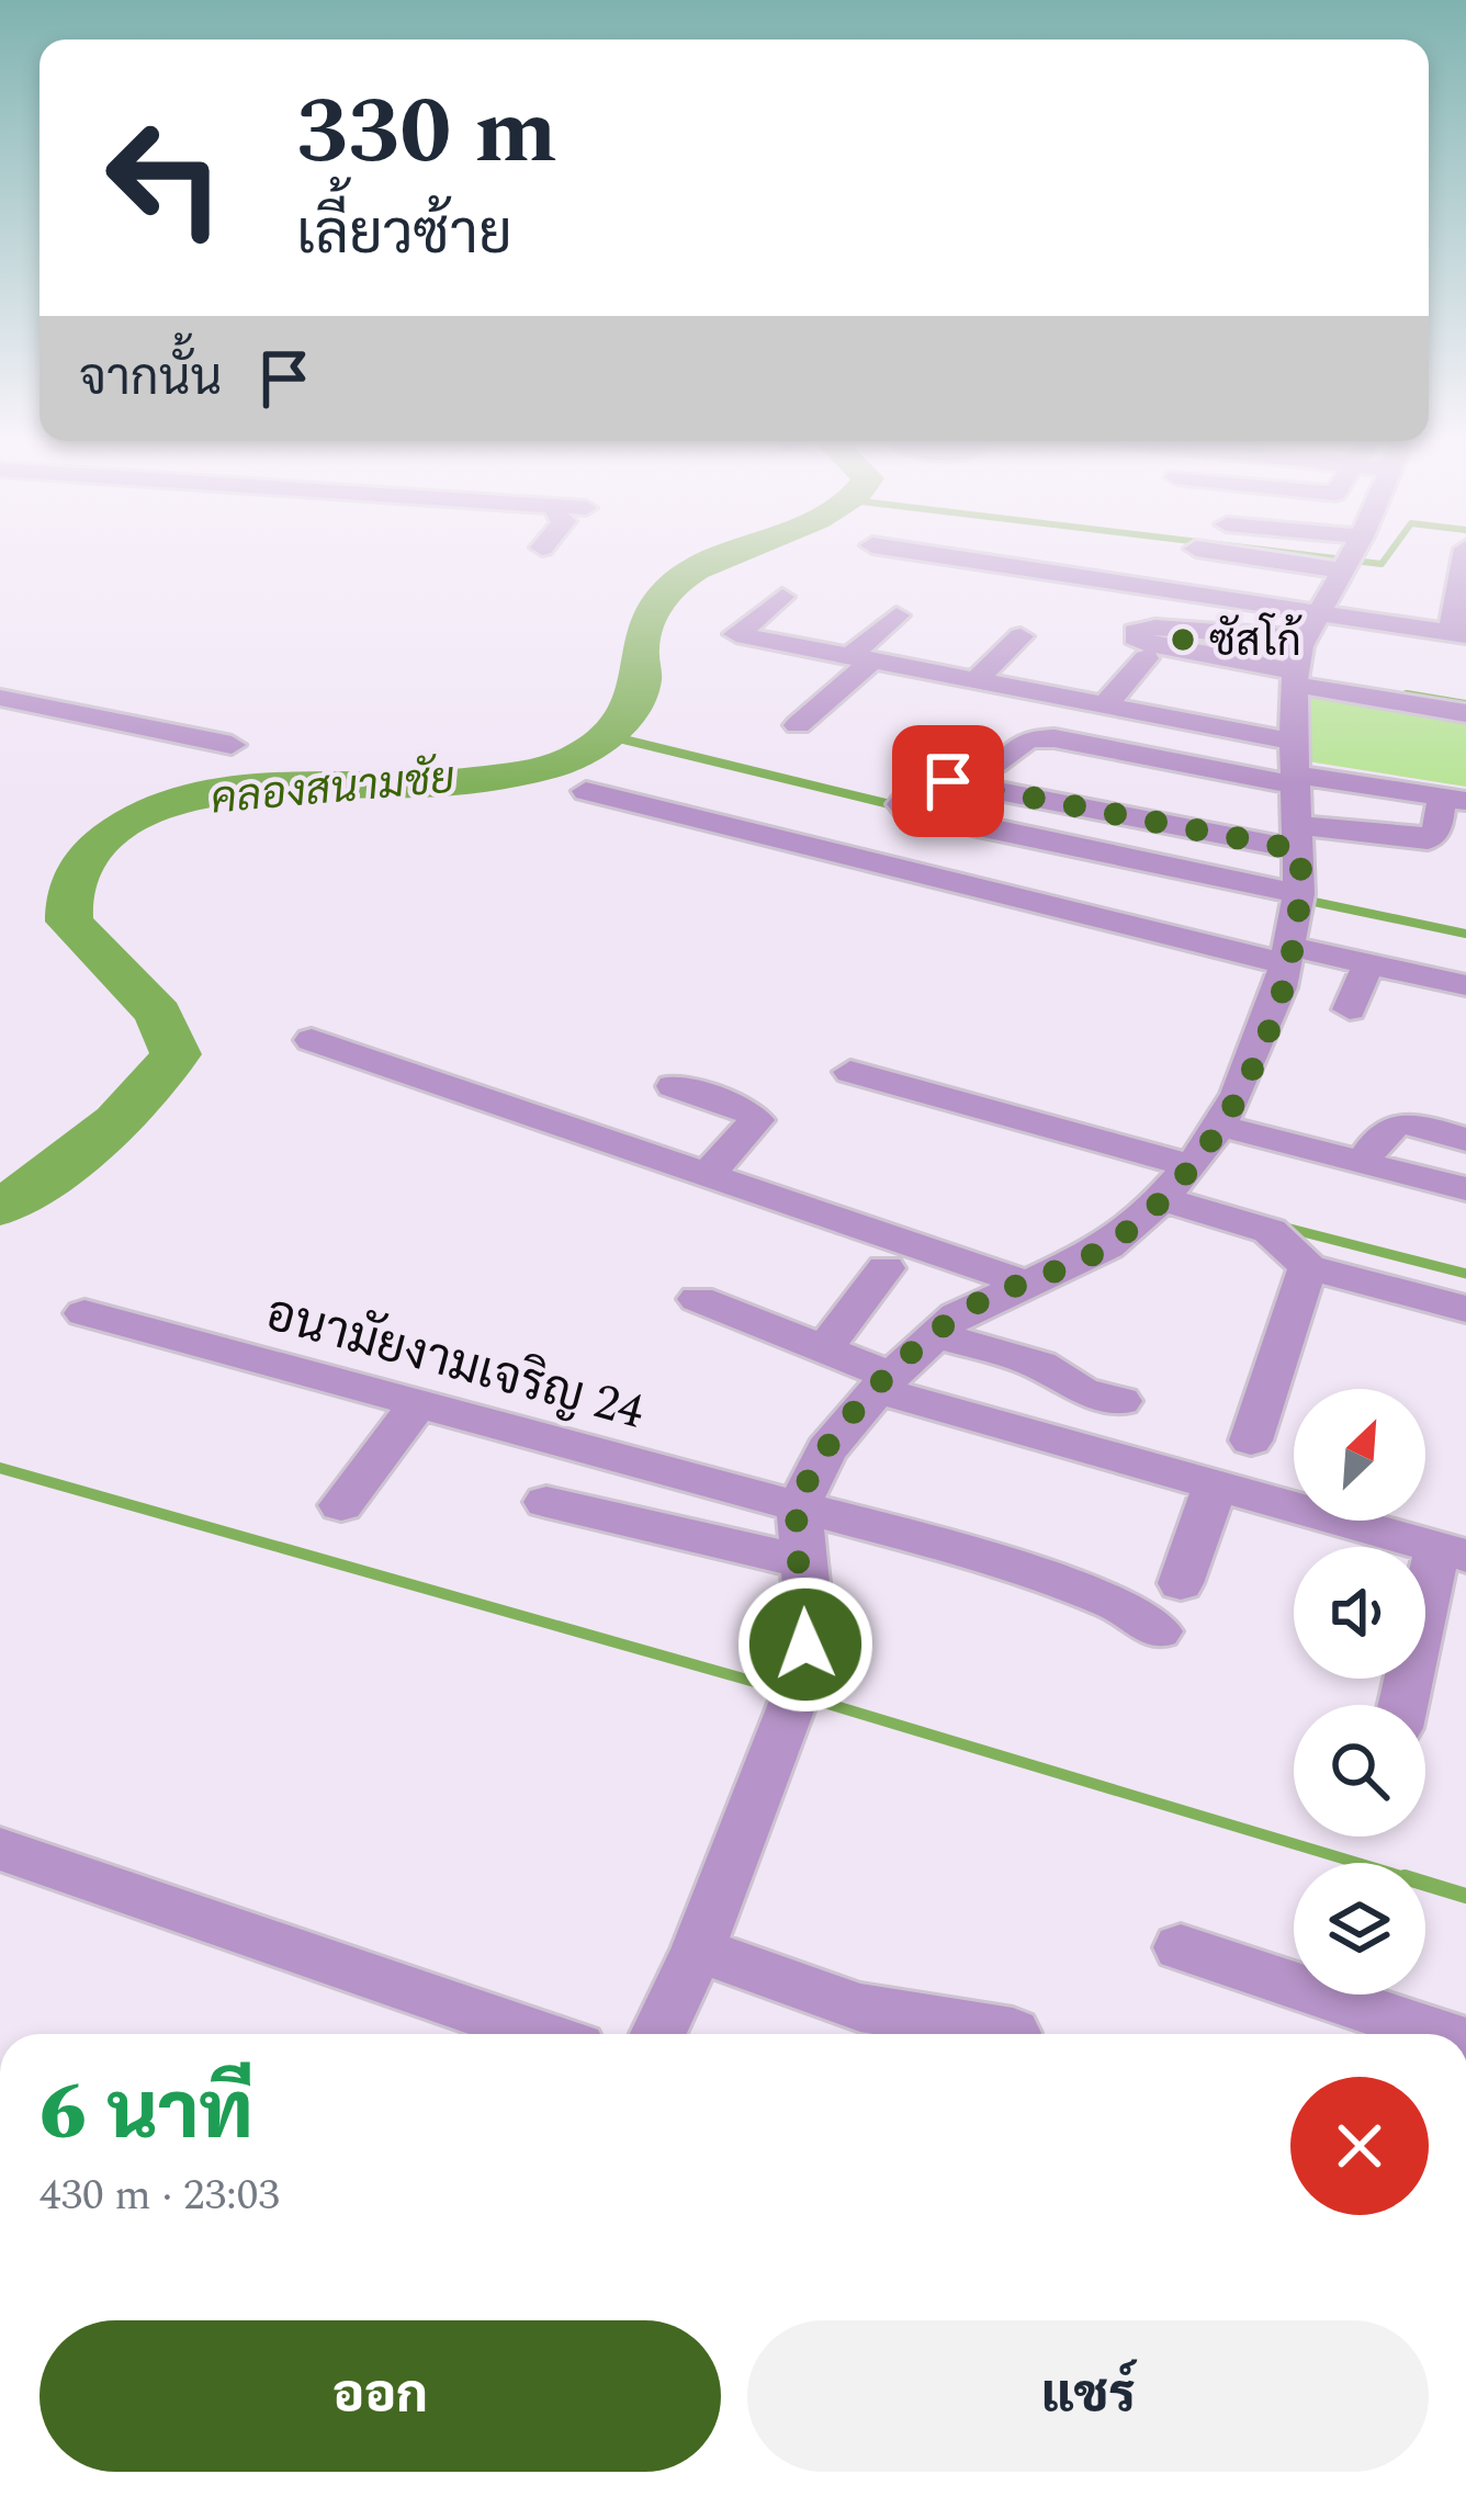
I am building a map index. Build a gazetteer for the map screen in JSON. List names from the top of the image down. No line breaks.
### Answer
{"streets":{"street":["อนามัยงามเจริญ 24"]},"water":["คลองสนามชัย"],"places":["ซัสโก้"],"north":"top right","page":{"turn":["330 m","เลี้ยวซ้าย"],"then":"จากนั้น","heading":["6 นาที","430 m · 23:03"],"buttons":["ออก","แชร์"]}}
